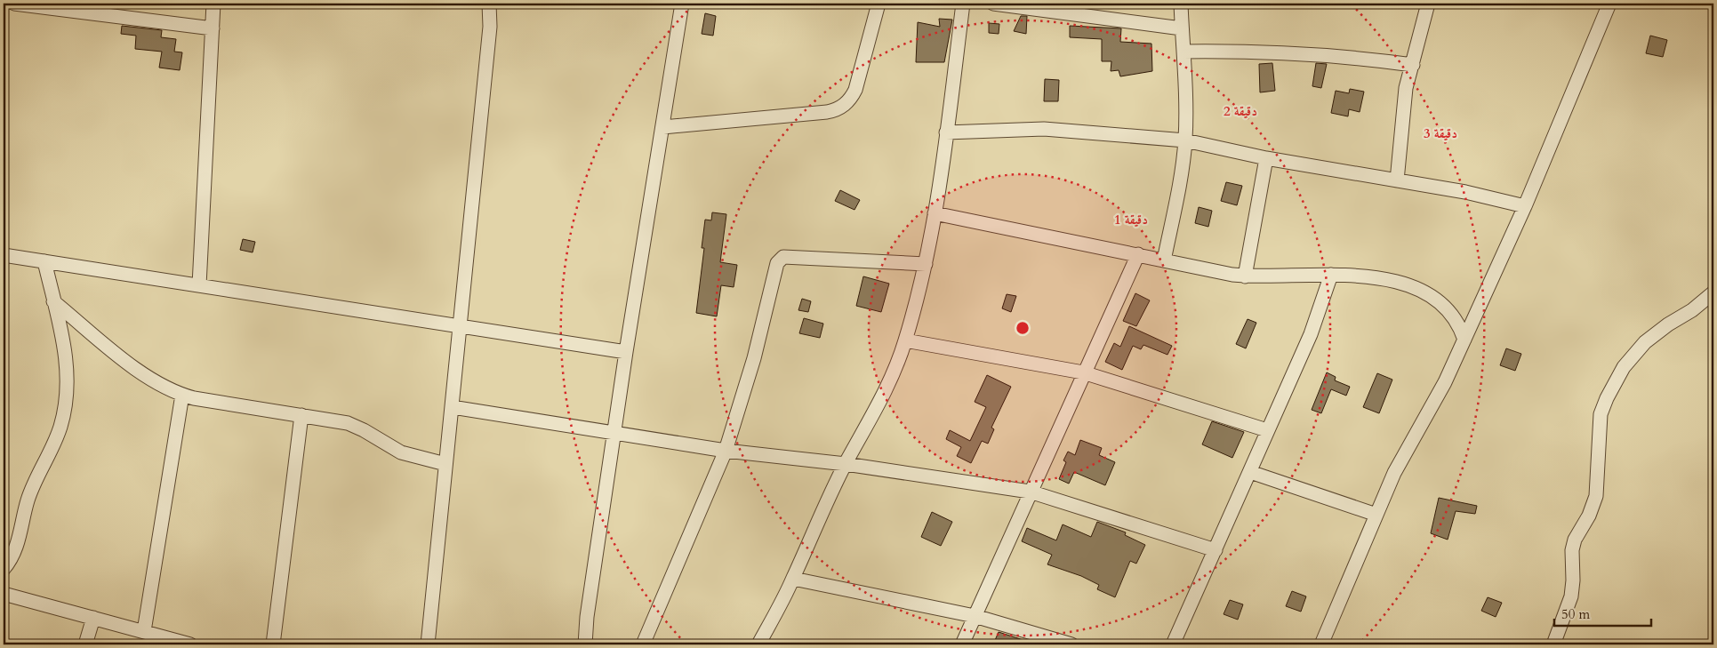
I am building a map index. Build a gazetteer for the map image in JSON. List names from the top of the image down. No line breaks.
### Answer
{"scale_bar":"50 m","rings":["2 دقيقة","3 دقيقة","1 دقيقة"]}
